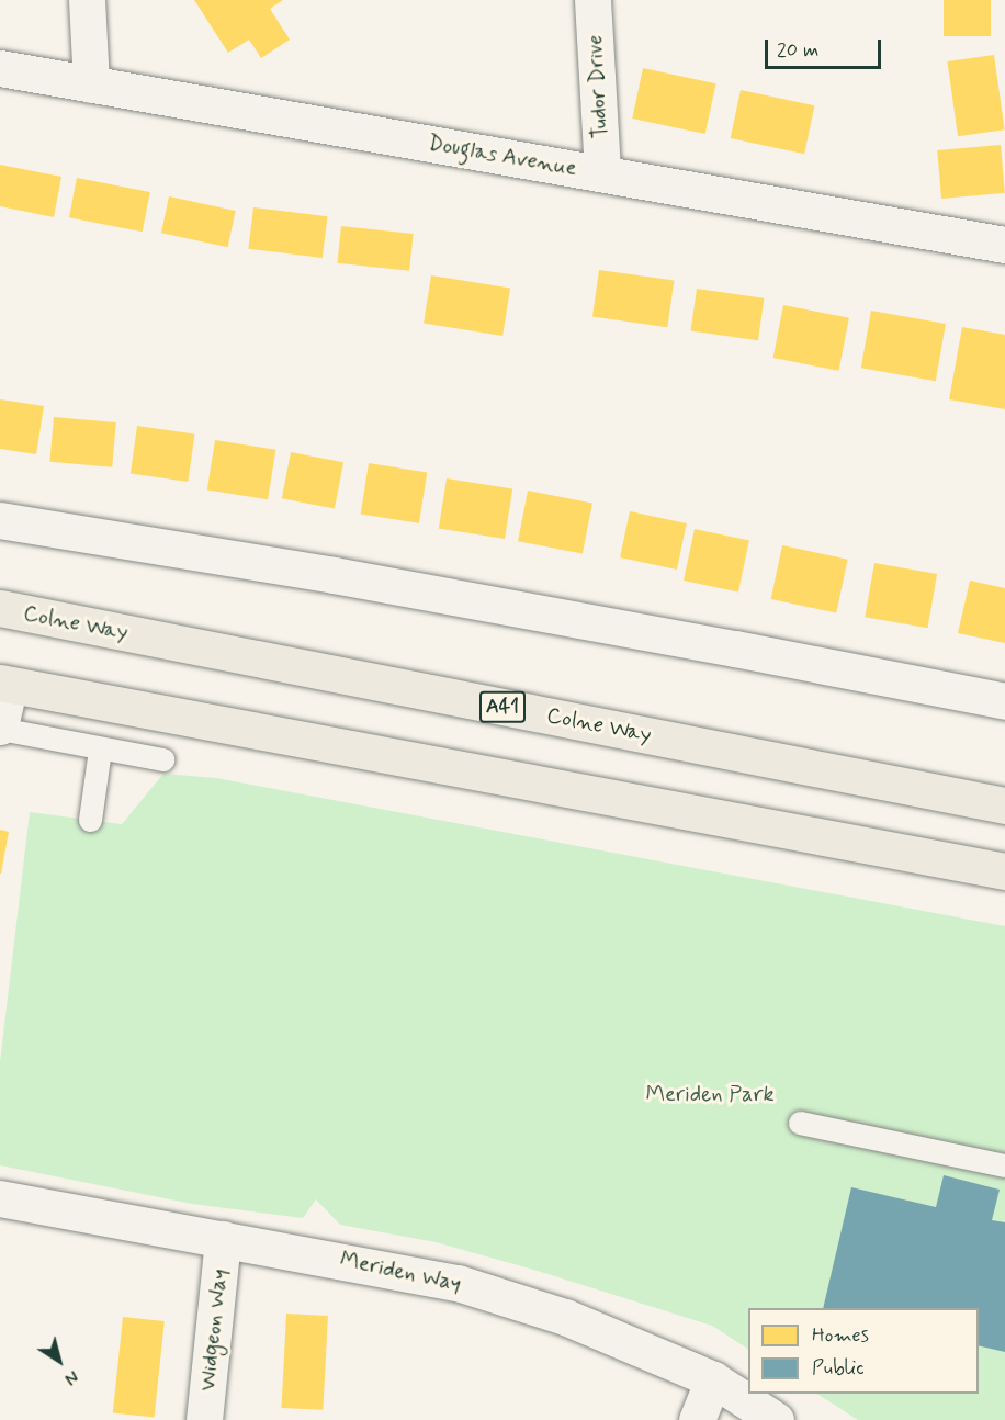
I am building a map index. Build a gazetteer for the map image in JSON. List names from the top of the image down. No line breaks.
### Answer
{"streets":{"highway":["Colne Way","A41"],"street":["Tudor Drive","Douglas Avenue","Meriden Way","Widgeon Way"]},"crossings":[["Tudor Drive","Douglas Avenue"],["Meriden Way","Widgeon Way"]],"parks":["Meriden Park"],"legend":["Homes","Public"],"scale_bar":"20 m","north":"bottom right"}
